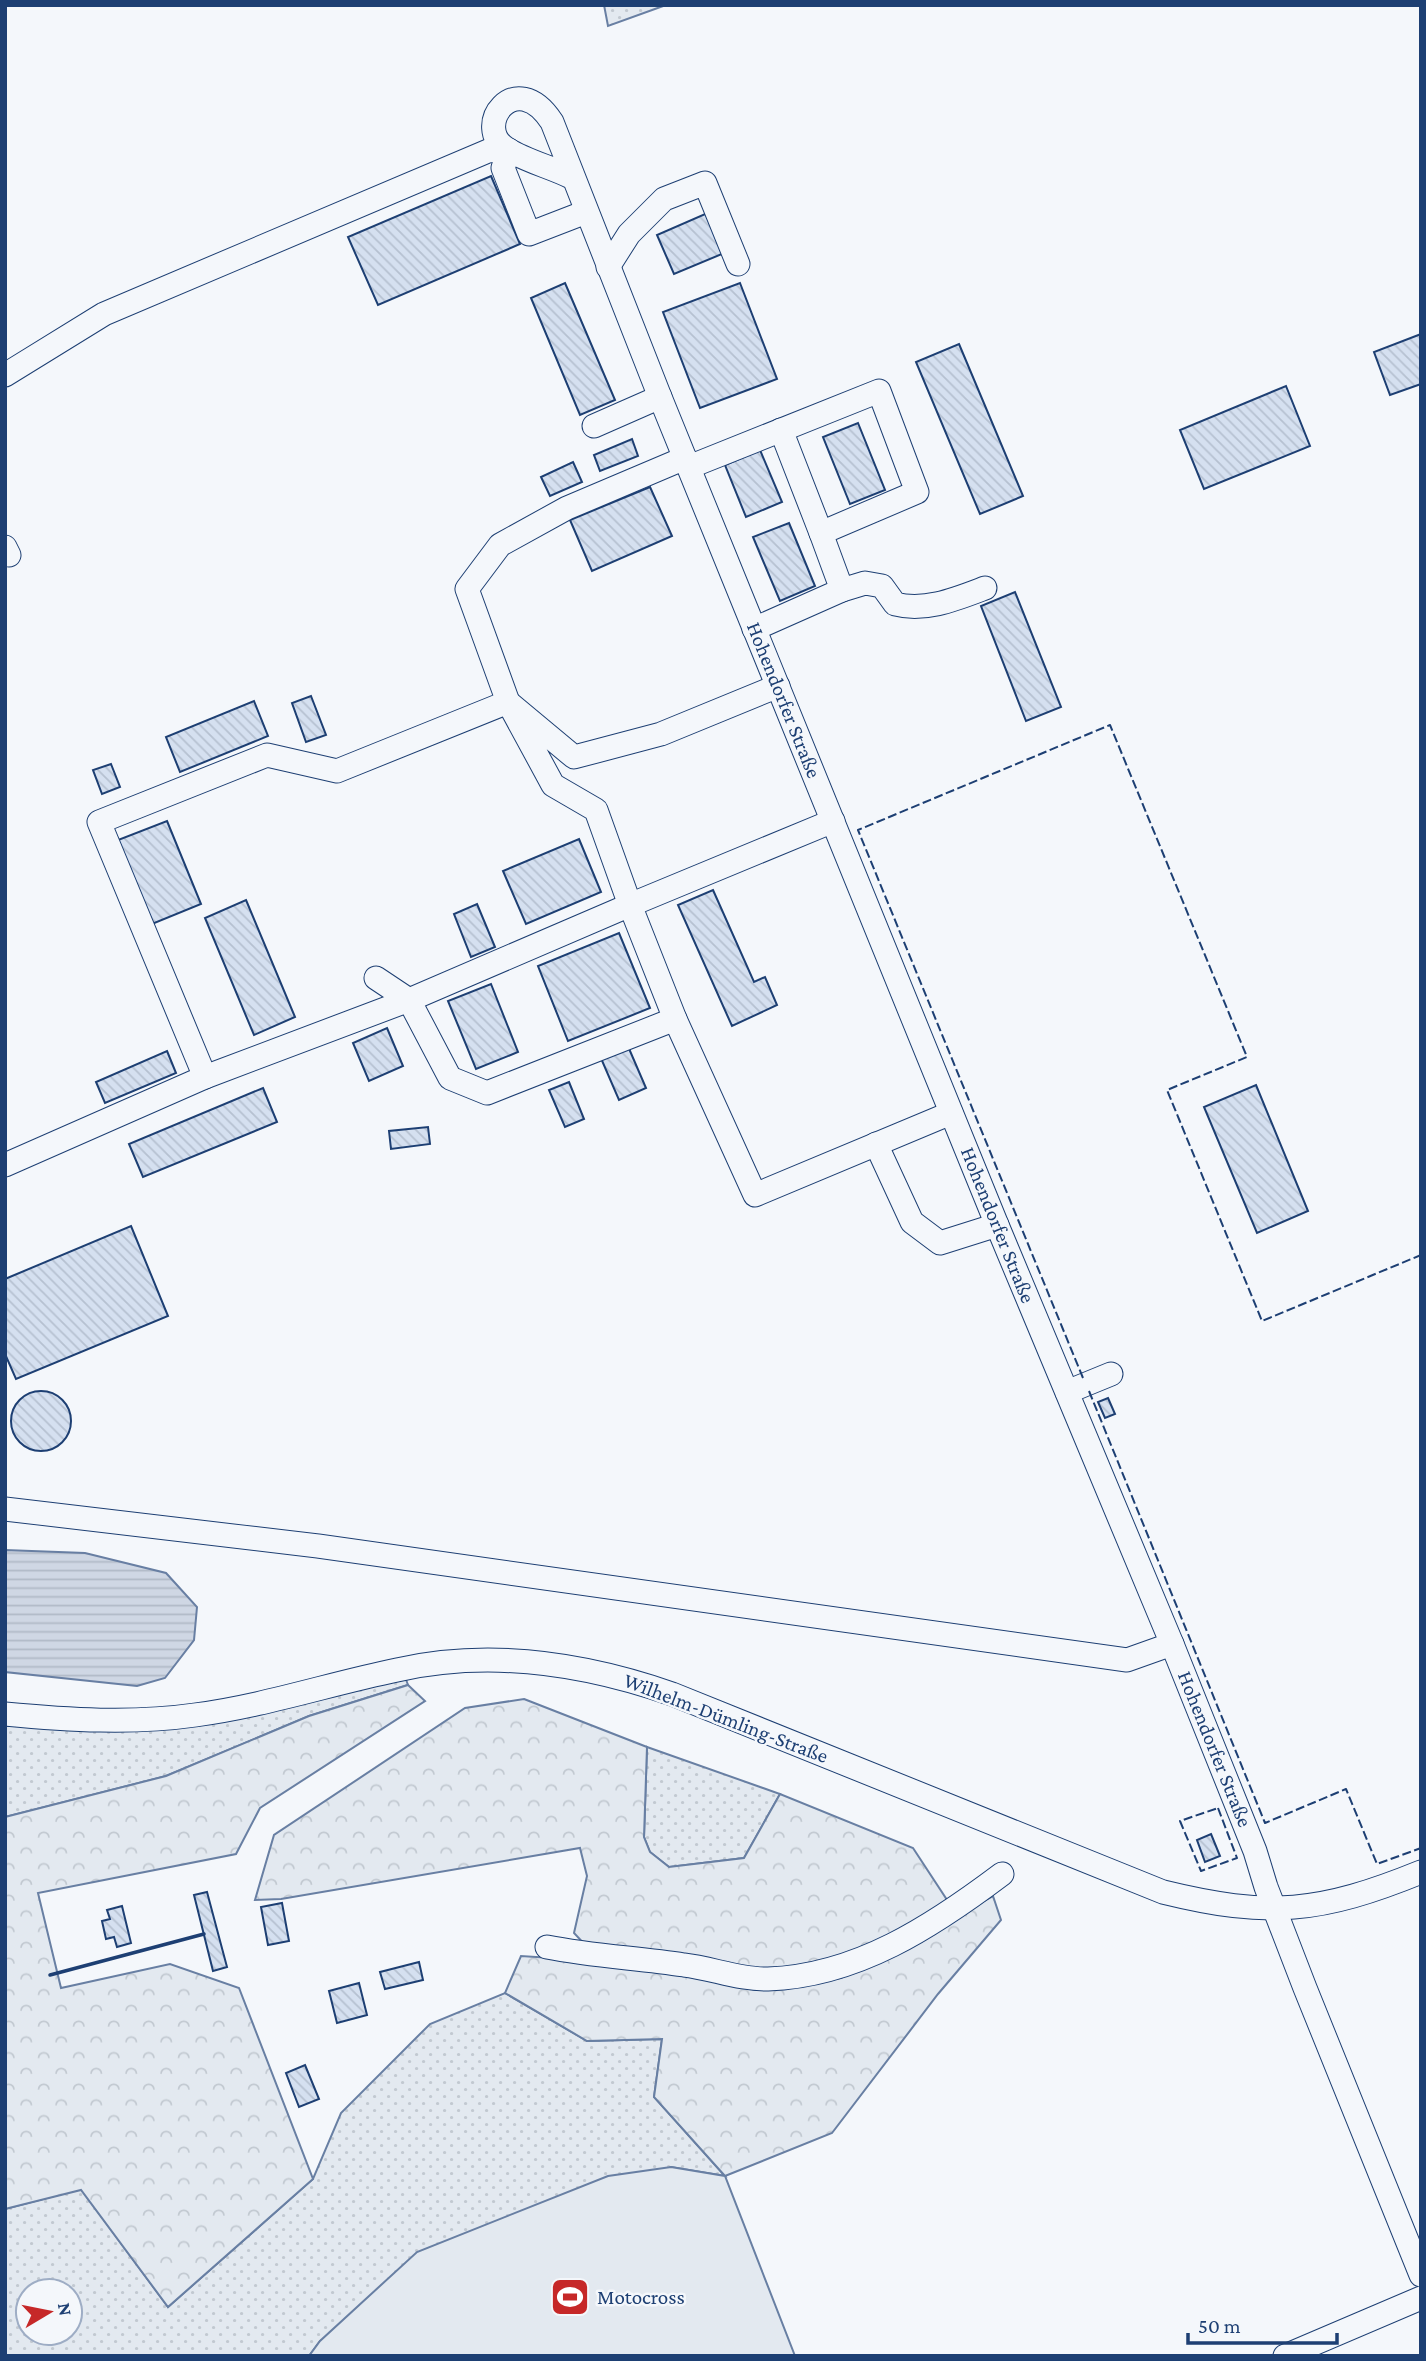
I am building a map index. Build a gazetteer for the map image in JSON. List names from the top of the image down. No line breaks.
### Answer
{"streets":{"street":["Hohendorfer Straße","Wilhelm-Dümling-Straße"]},"crossings":[["Hohendorfer Straße","Wilhelm-Dümling-Straße"]],"places":{"sports":["Motocross"]},"scale_bar":"50 m","north":"right"}
